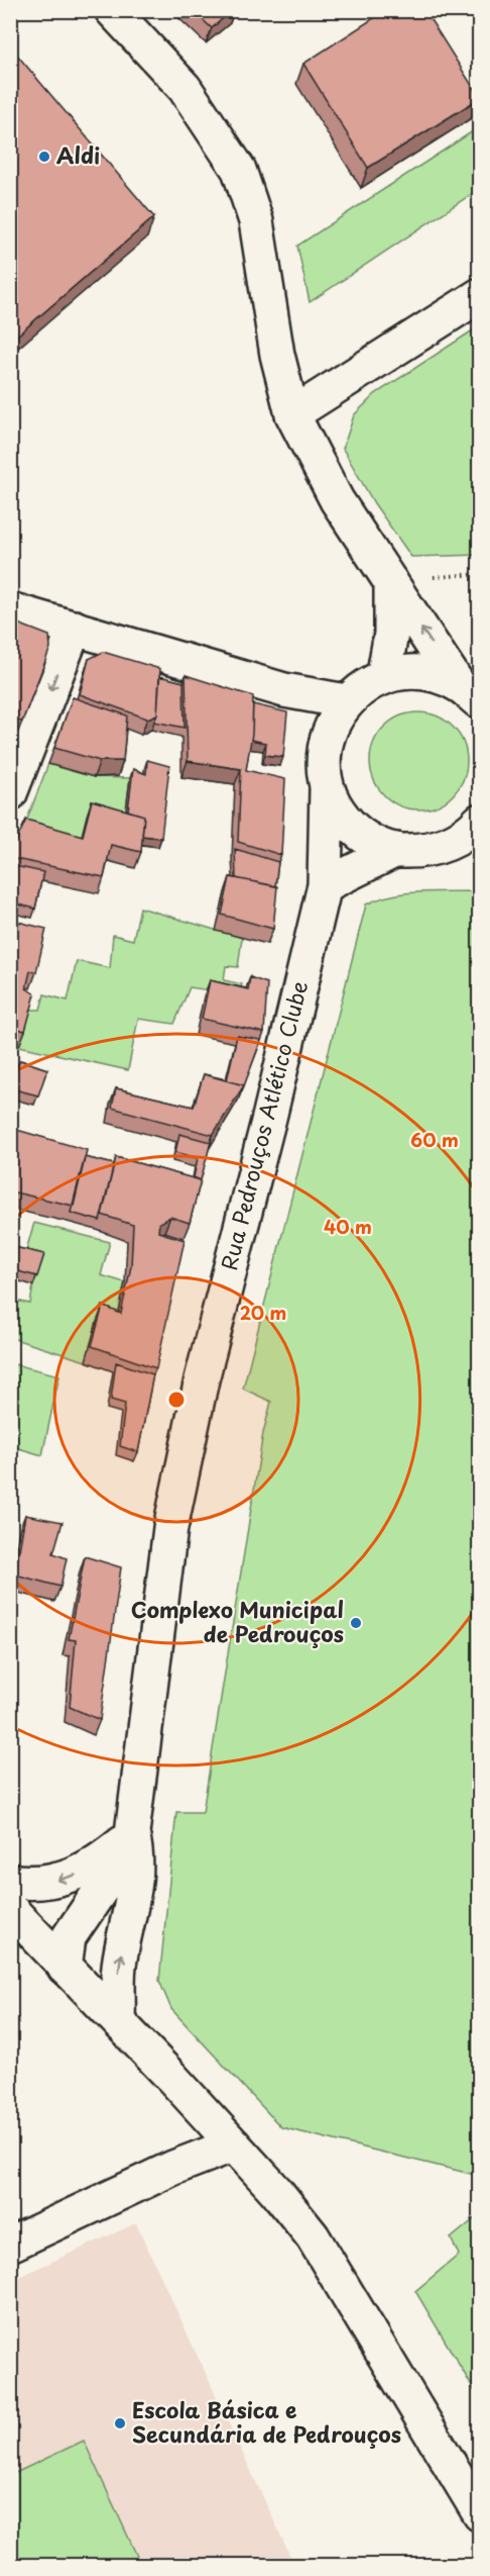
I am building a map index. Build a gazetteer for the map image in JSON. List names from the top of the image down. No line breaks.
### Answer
{"streets":{"street":["Rua Pedrouços Atlético Clube"]},"places":["Aldi","Complexo Municipal de Pedrouços","Escola Básica e Secundária de Pedrouços"],"rings":["60 m","40 m","20 m"]}
